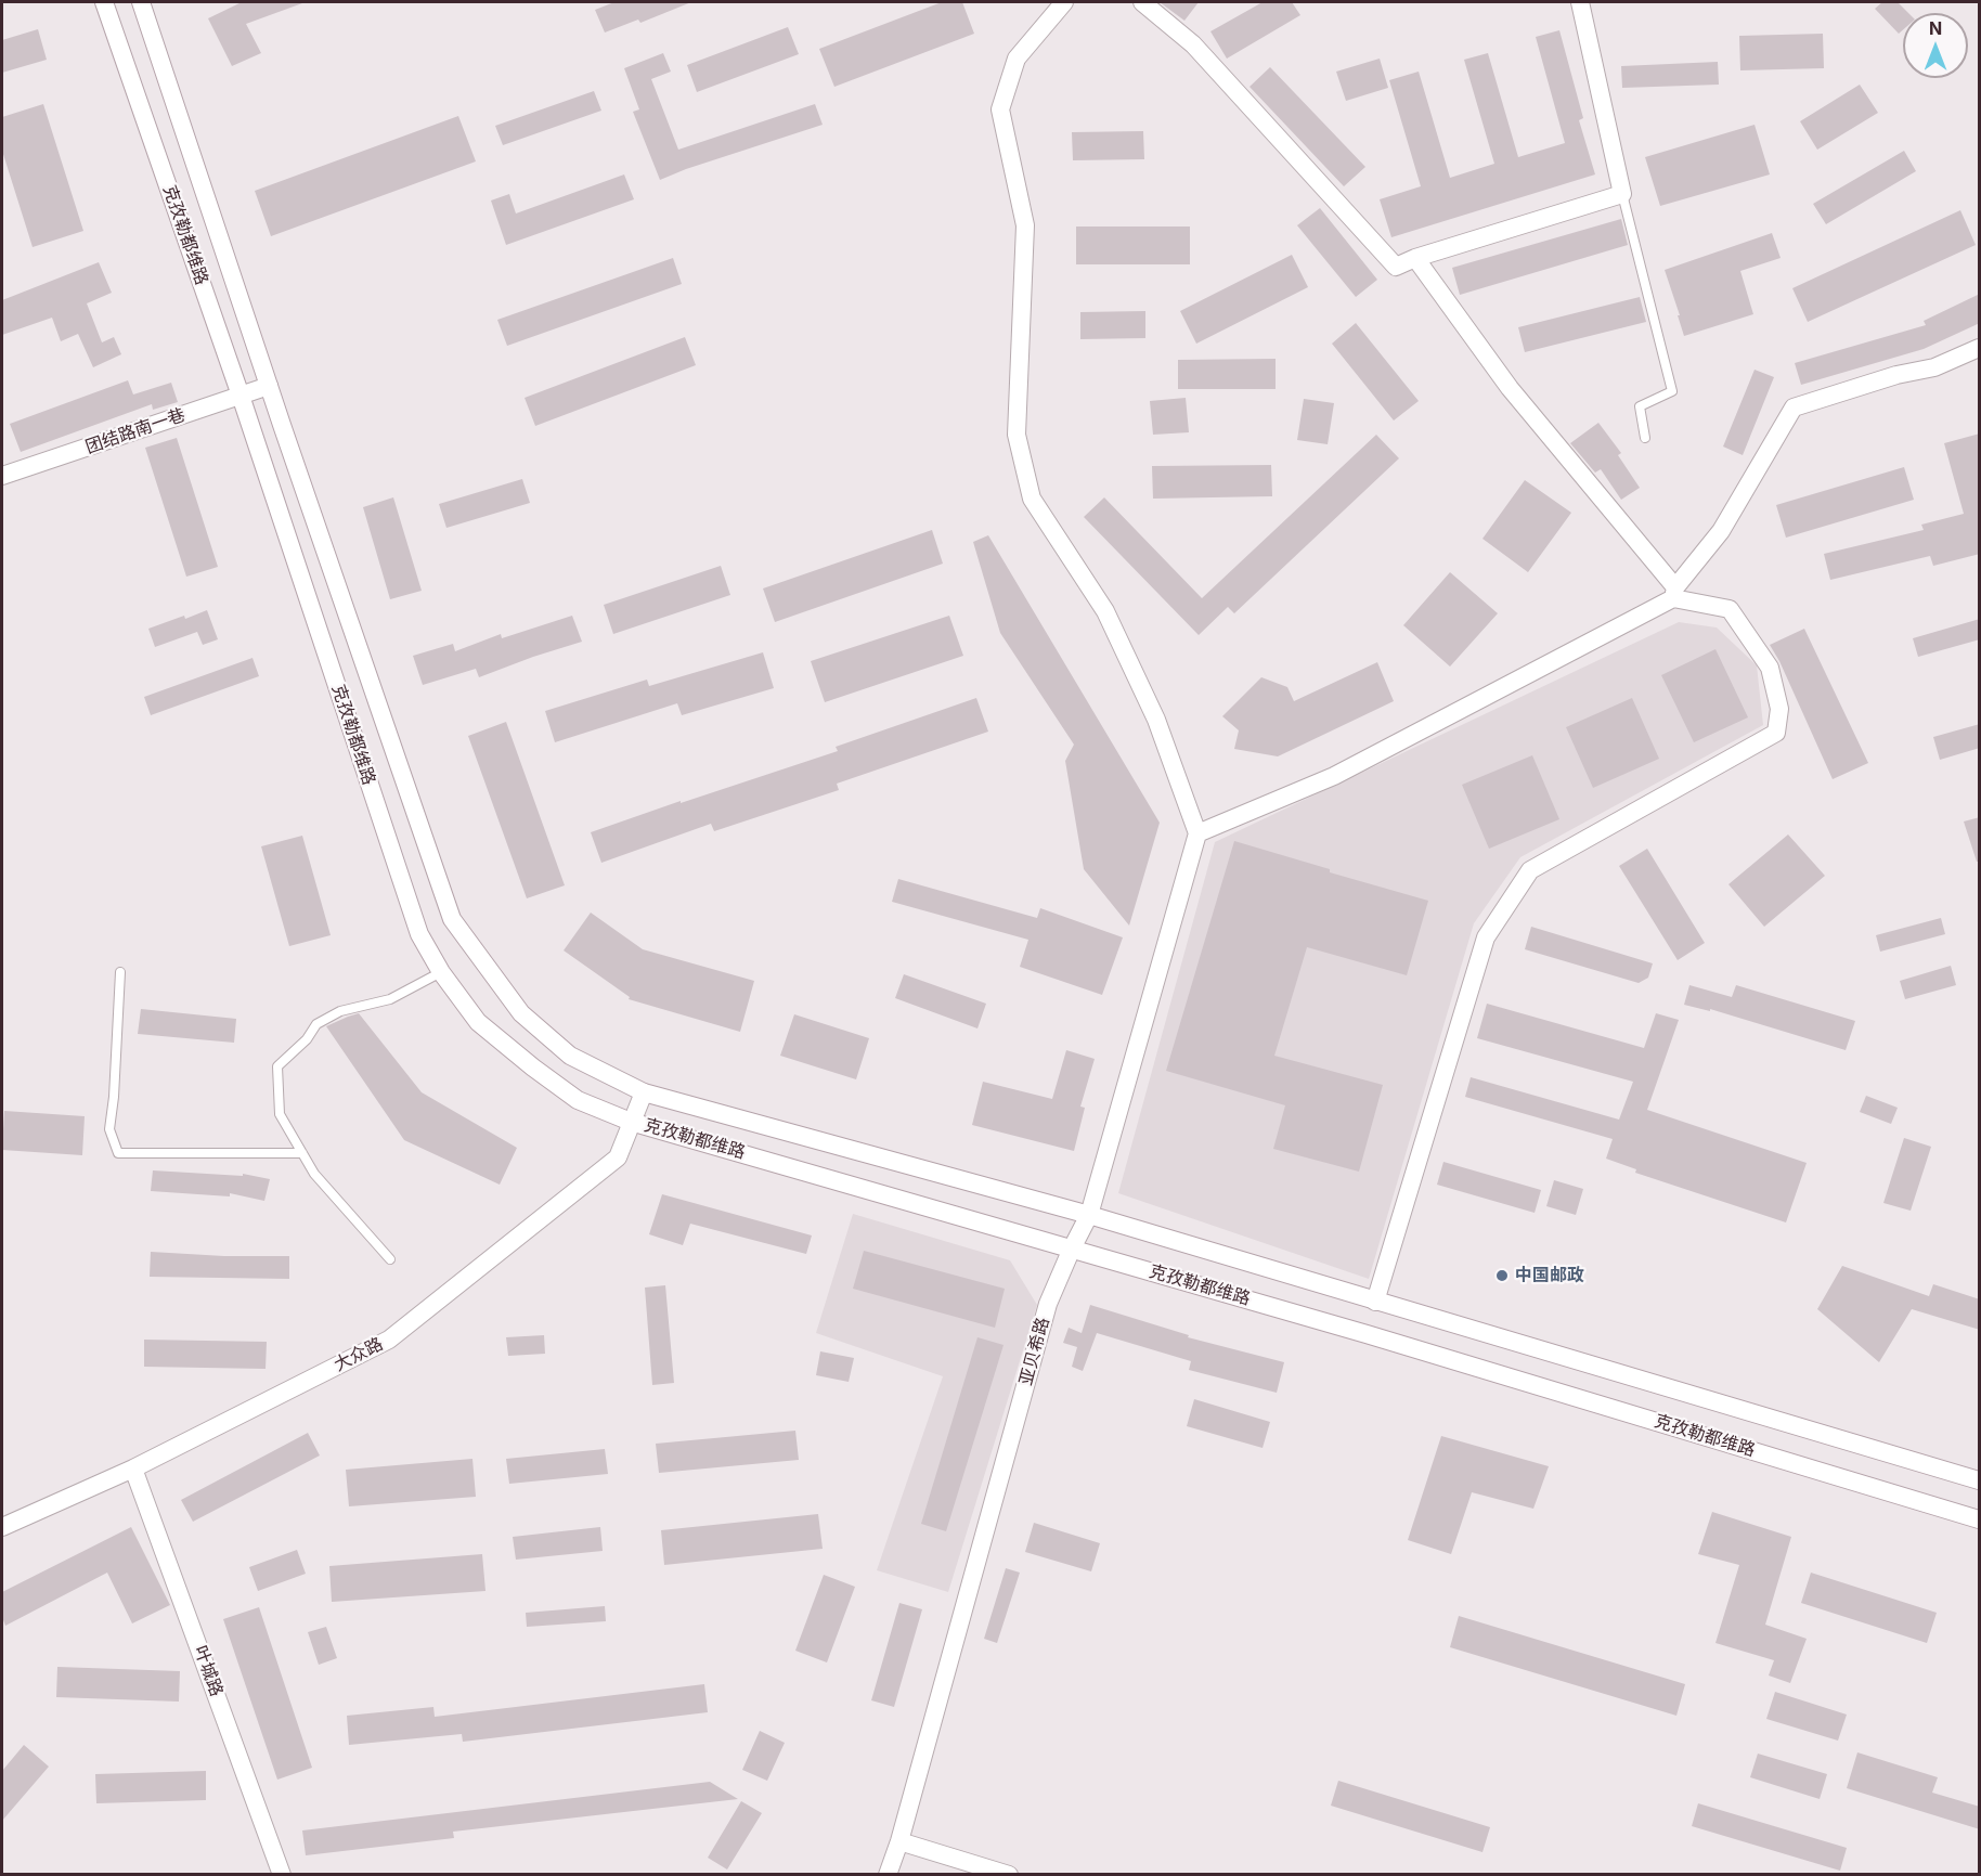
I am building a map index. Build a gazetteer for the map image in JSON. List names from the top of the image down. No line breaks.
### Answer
{"streets":{"street":["克孜勒都维路","团结路南一巷","亚贝希路","大众路","叶城路"]},"crossings":[["克孜勒都维路","团结路南一巷"],["克孜勒都维路","亚贝希路"],["克孜勒都维路","大众路"],["大众路","叶城路"]],"places":["中国邮政"],"north":"top"}
